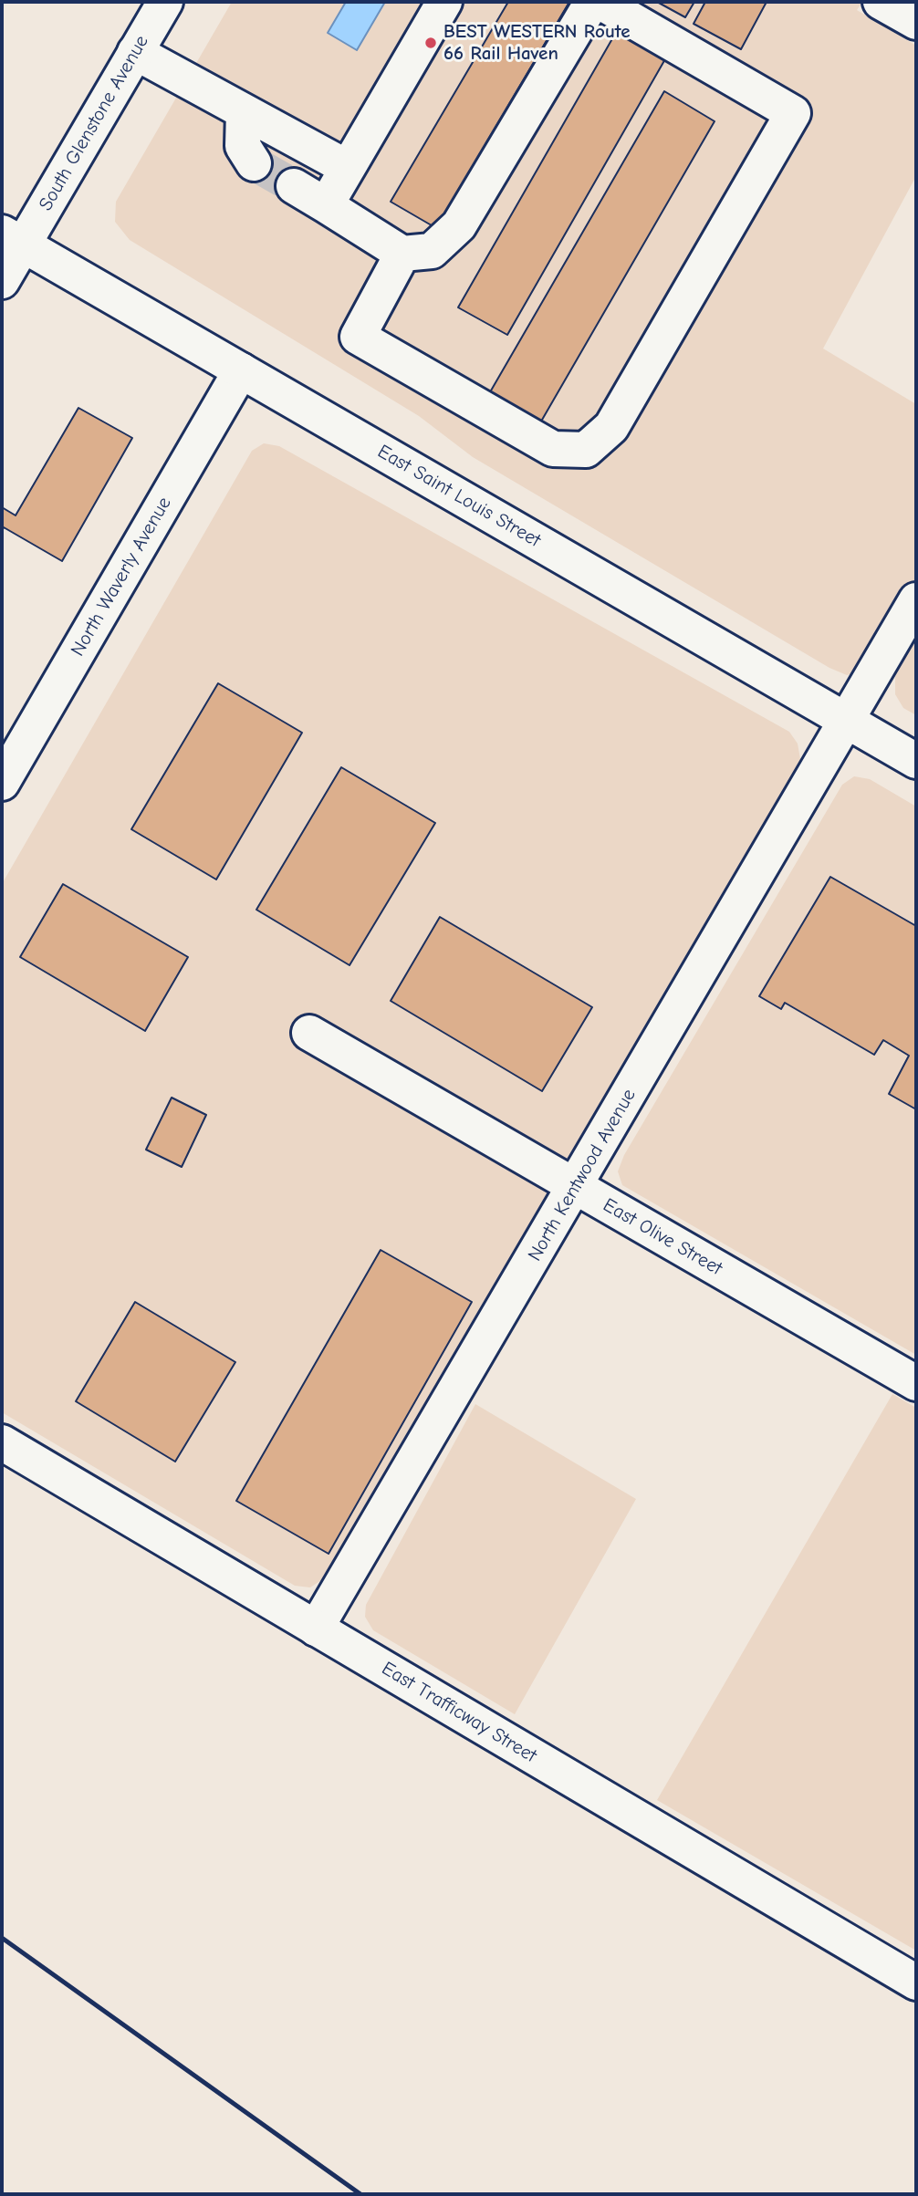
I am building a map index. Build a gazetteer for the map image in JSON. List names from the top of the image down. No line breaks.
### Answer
{"streets":{"main road":["South Glenstone Avenue","East Saint Louis Street","North Waverly Avenue","North Kentwood Avenue","East Olive Street","East Trafficway Street"]},"crossings":[["South Glenstone Avenue","East Saint Louis Street"],["East Saint Louis Street","North Waverly Avenue"],["East Saint Louis Street","North Kentwood Avenue"],["North Kentwood Avenue","East Olive Street"],["North Kentwood Avenue","East Trafficway Street"]],"places":["BEST WESTERN Route 66 Rail Haven"]}
